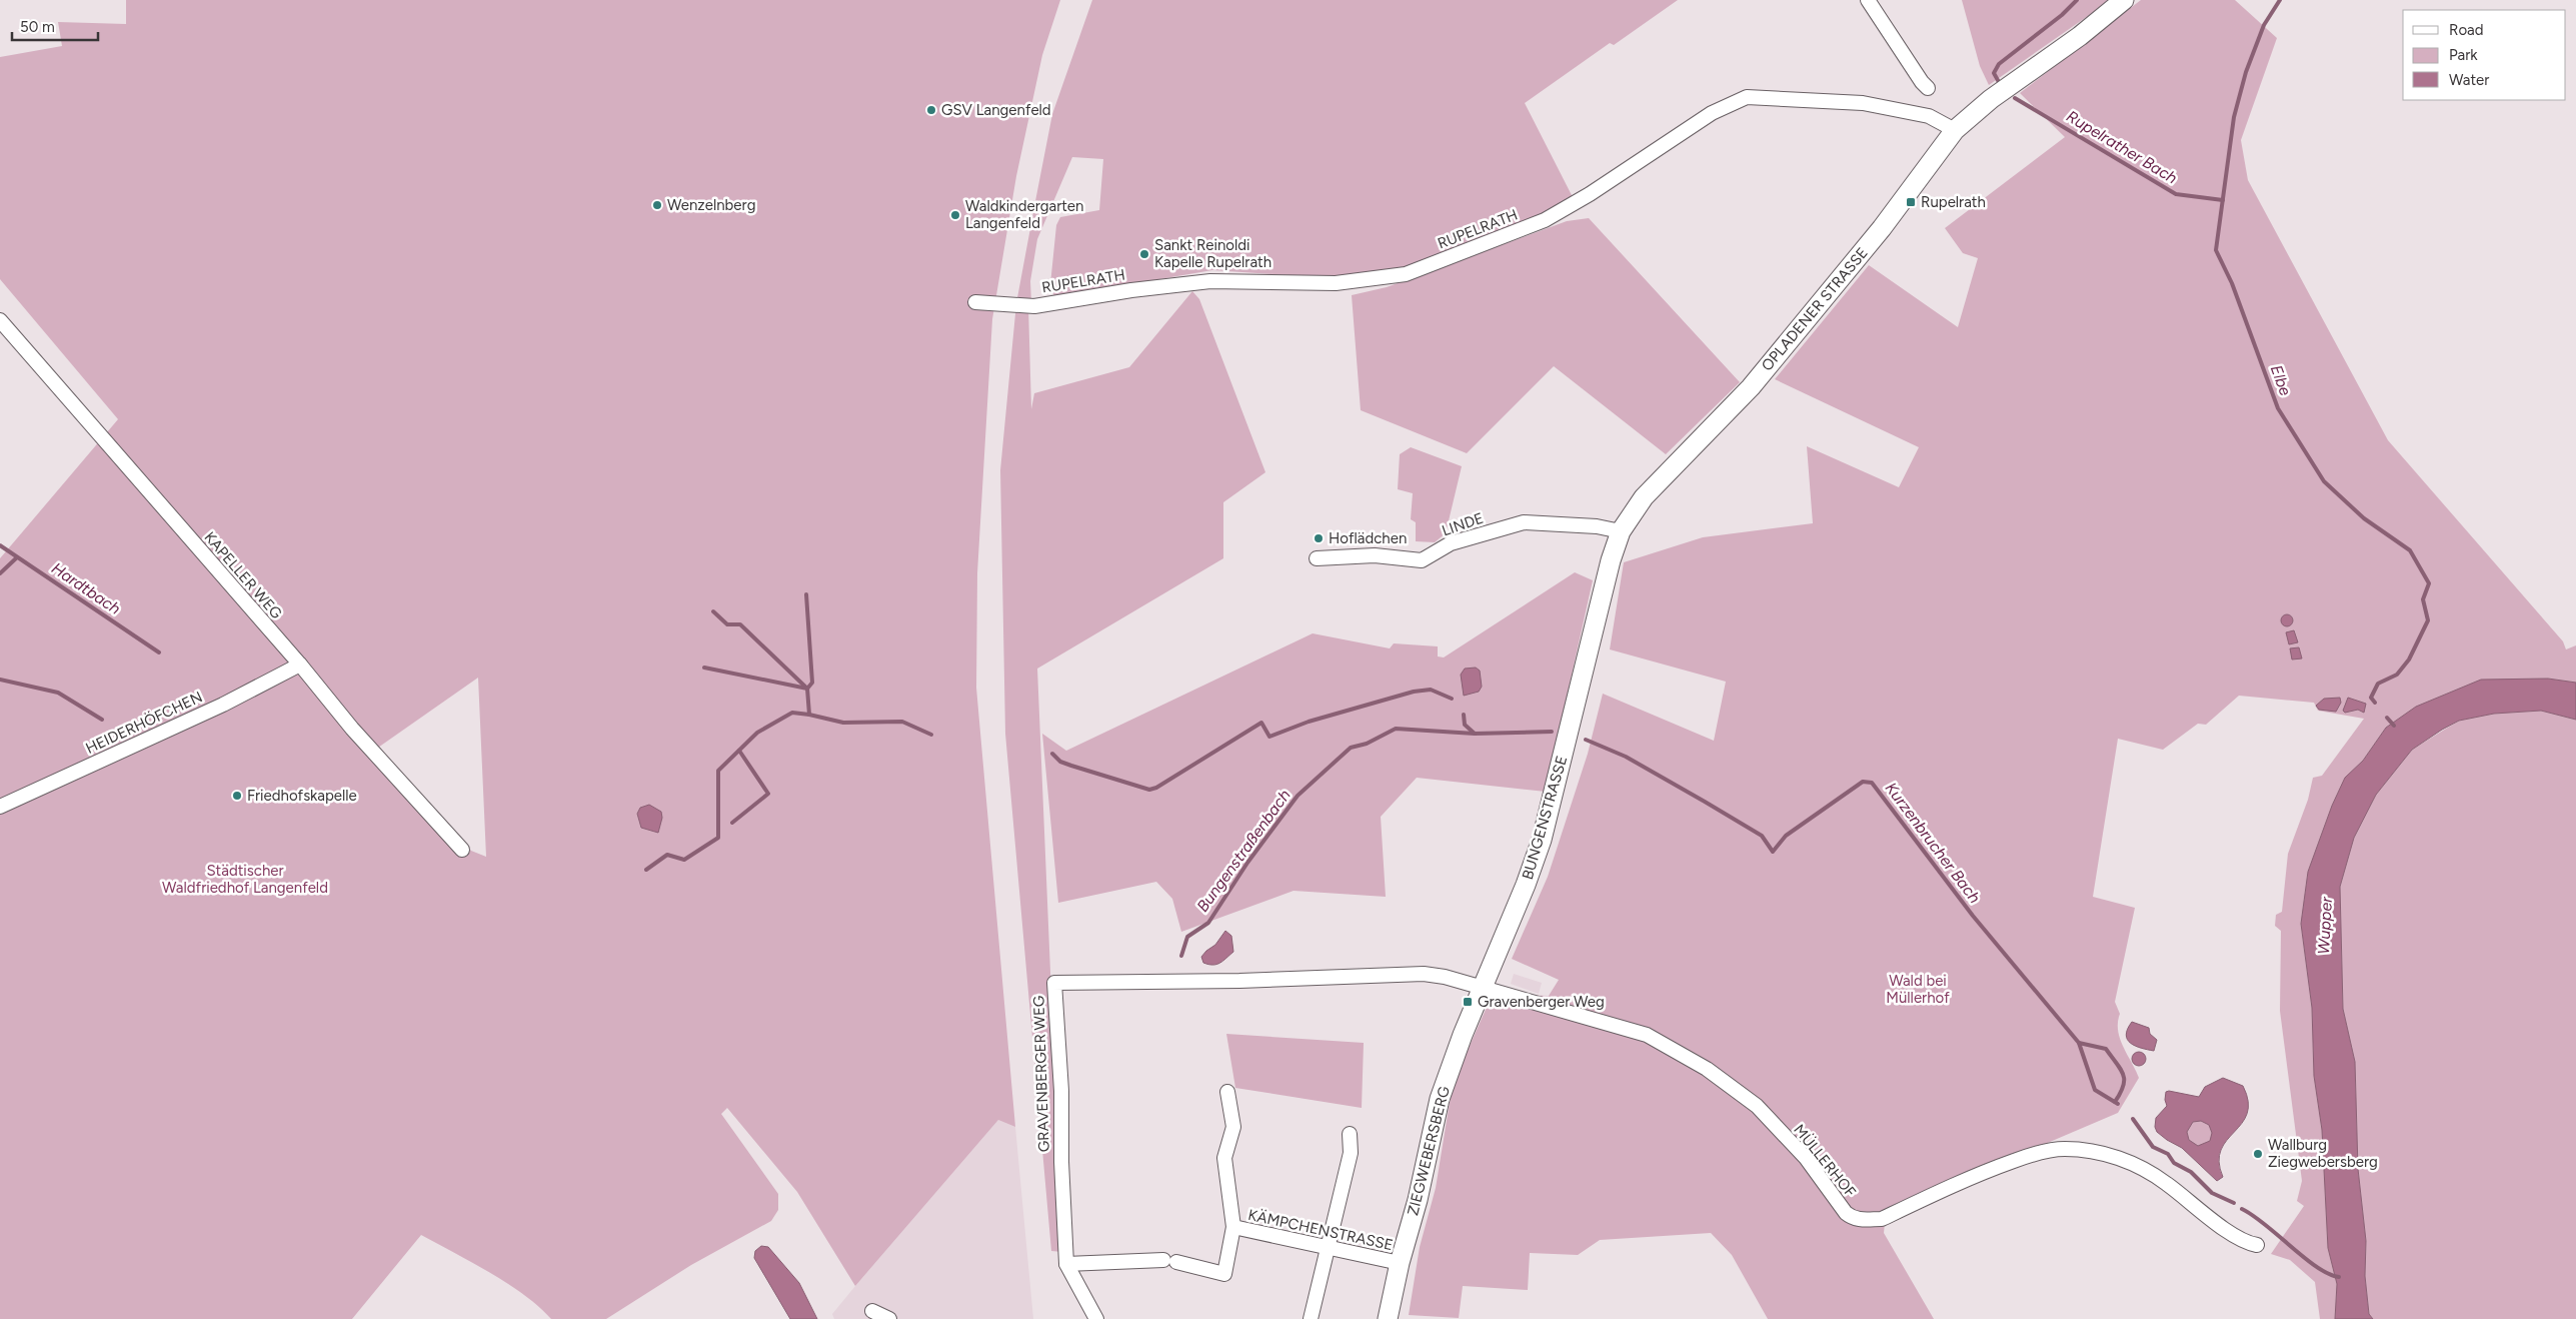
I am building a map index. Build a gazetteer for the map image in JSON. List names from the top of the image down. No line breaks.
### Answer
{"streets":{"main road":["OPLADENER STRASSE","BUNGENSTRASSE","ZIEGWEBERSBERG"],"street":["RUPELRATH","LINDE","KAPELLER WEG","HEIDERHÖFCHEN","GRAVENBERGER WEG","MÜLLERHOF","KÄMPCHENSTRASSE"]},"crossings":[["RUPELRATH","OPLADENER STRASSE"],["OPLADENER STRASSE","LINDE"],["OPLADENER STRASSE","BUNGENSTRASSE"],["KAPELLER WEG","HEIDERHÖFCHEN"],["BUNGENSTRASSE","GRAVENBERGER WEG"],["BUNGENSTRASSE","ZIEGWEBERSBERG"],["BUNGENSTRASSE","MÜLLERHOF"],["GRAVENBERGER WEG","ZIEGWEBERSBERG"],["GRAVENBERGER WEG","MÜLLERHOF"],["GRAVENBERGER WEG","KÄMPCHENSTRASSE"],["ZIEGWEBERSBERG","MÜLLERHOF"],["ZIEGWEBERSBERG","KÄMPCHENSTRASSE"]],"water":["Rupelrather Bach","Elbe","Hardtbach","Kurzenbrucher Bach","Bungenstraßenbach","Wupper"],"parks":["Städtischer Waldfriedhof Langenfeld","Wald bei Müllerhof"],"places":{"other":["GSV Langenfeld","Wenzelnberg","Waldkindergarten Langenfeld","Sankt Reinoldi Kapelle Rupelrath","Hoflädchen","Friedhofskapelle","Wallburg Ziegwebersberg"],"transit":["Rupelrath","Gravenberger Weg"]},"legend":["Road","Park","Water"],"scale_bar":"50 m"}
